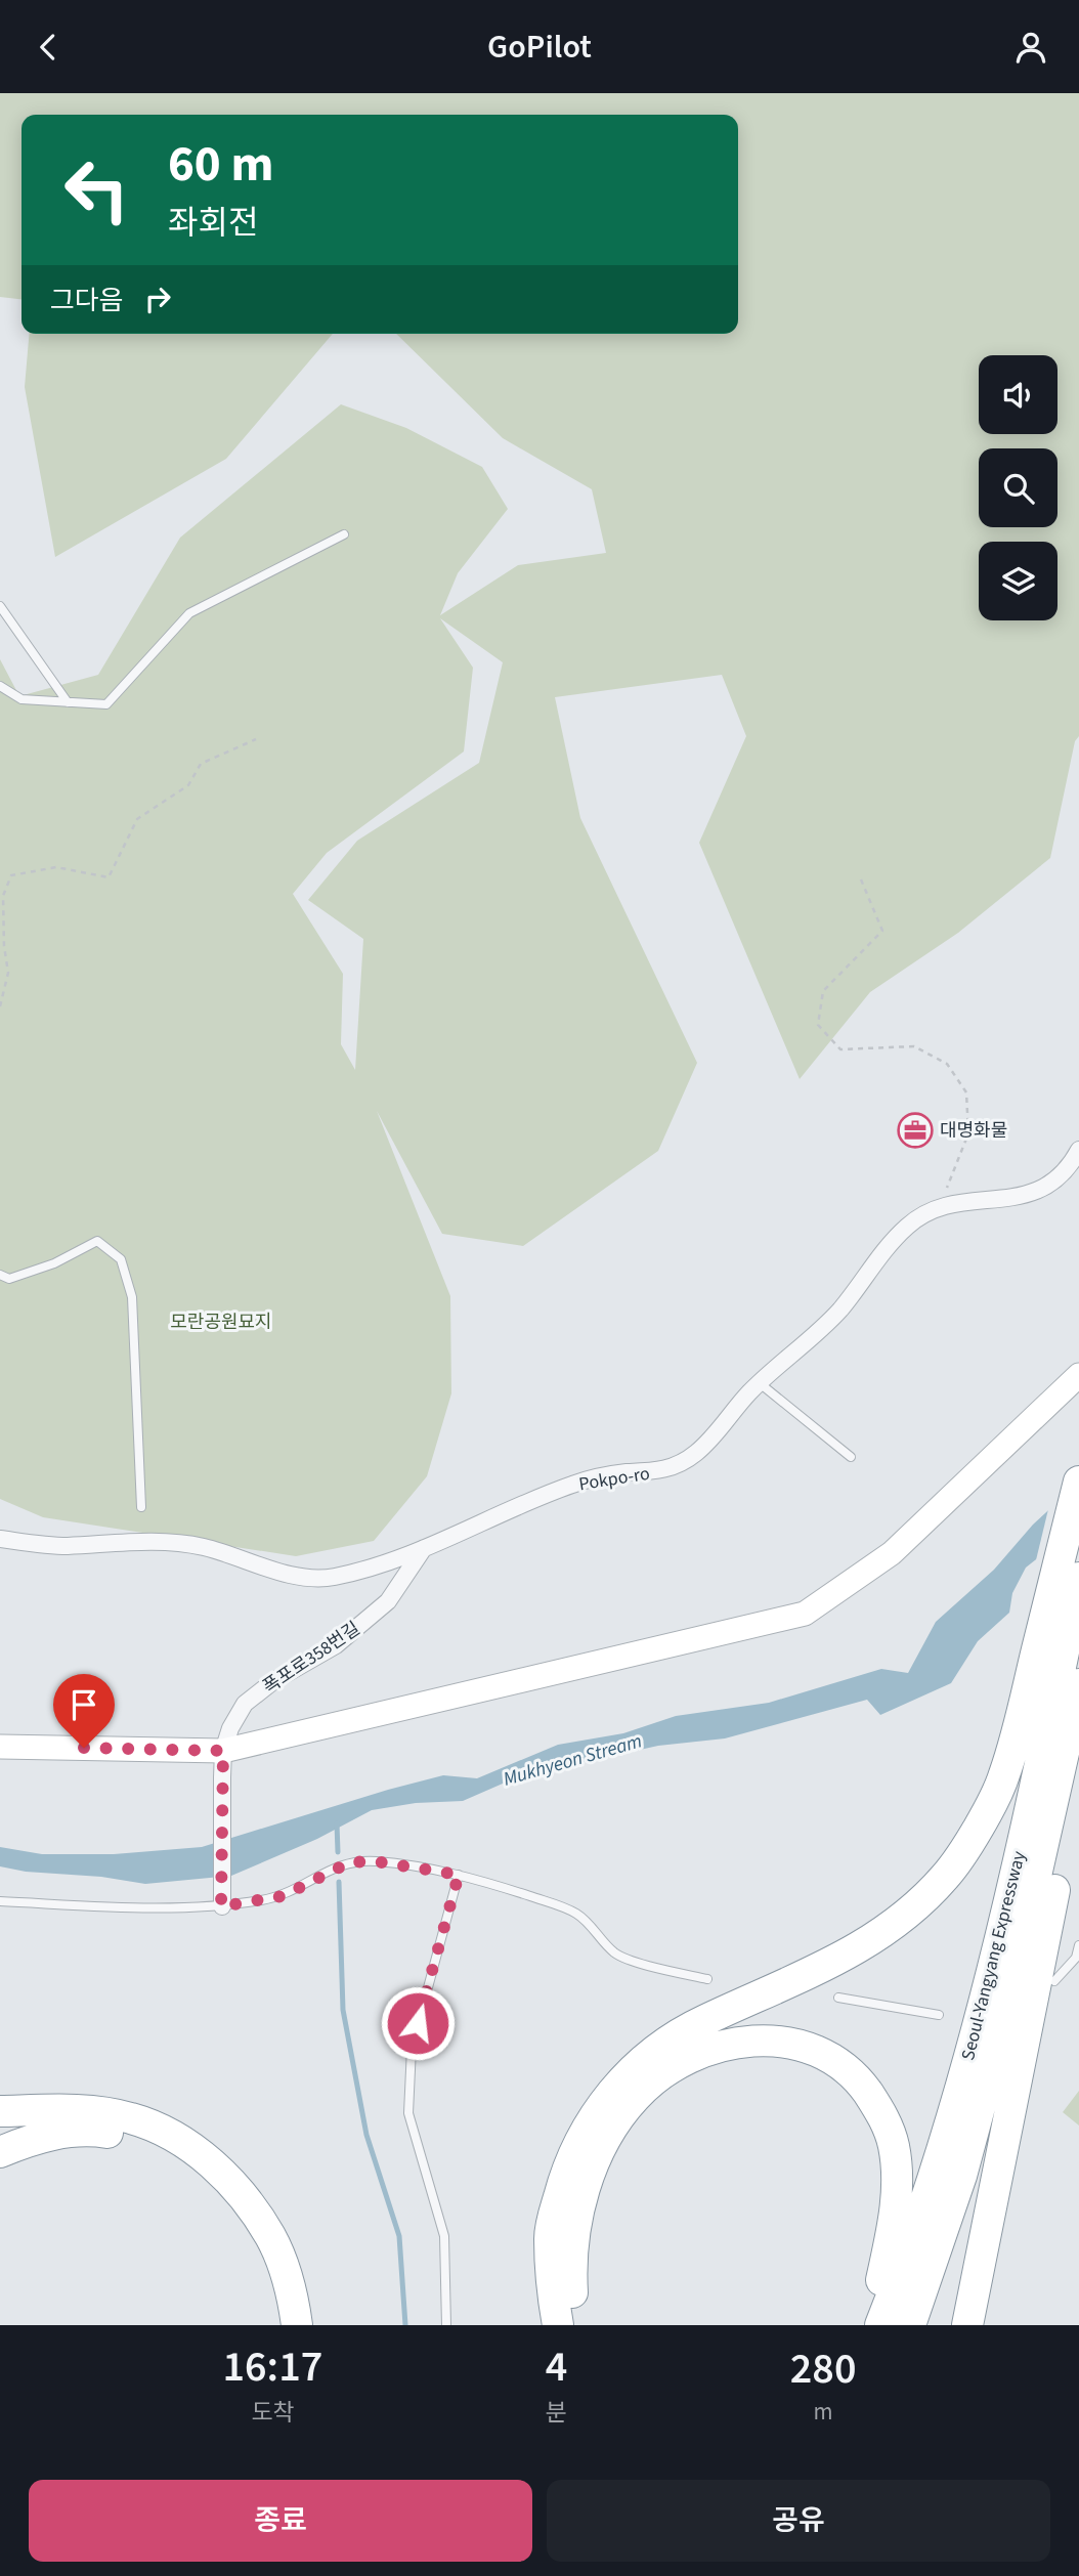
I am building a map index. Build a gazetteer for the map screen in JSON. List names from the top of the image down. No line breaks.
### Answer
{"streets":{"highway":["Seoul-Yangyang Expressway"],"street":["Pokpo-ro","폭포로358번길"]},"crossings":[["Pokpo-ro","폭포로358번길"]],"water":["Mukhyeon Stream"],"parks":["모란공원묘지"],"places":{"office":["대명화물"]},"page":{"header":"GoPilot","turn":["60 m","좌회전"],"then":"그다음","eta":["16:17","도착","4","분","280","m"],"buttons":["종료","공유"]}}
